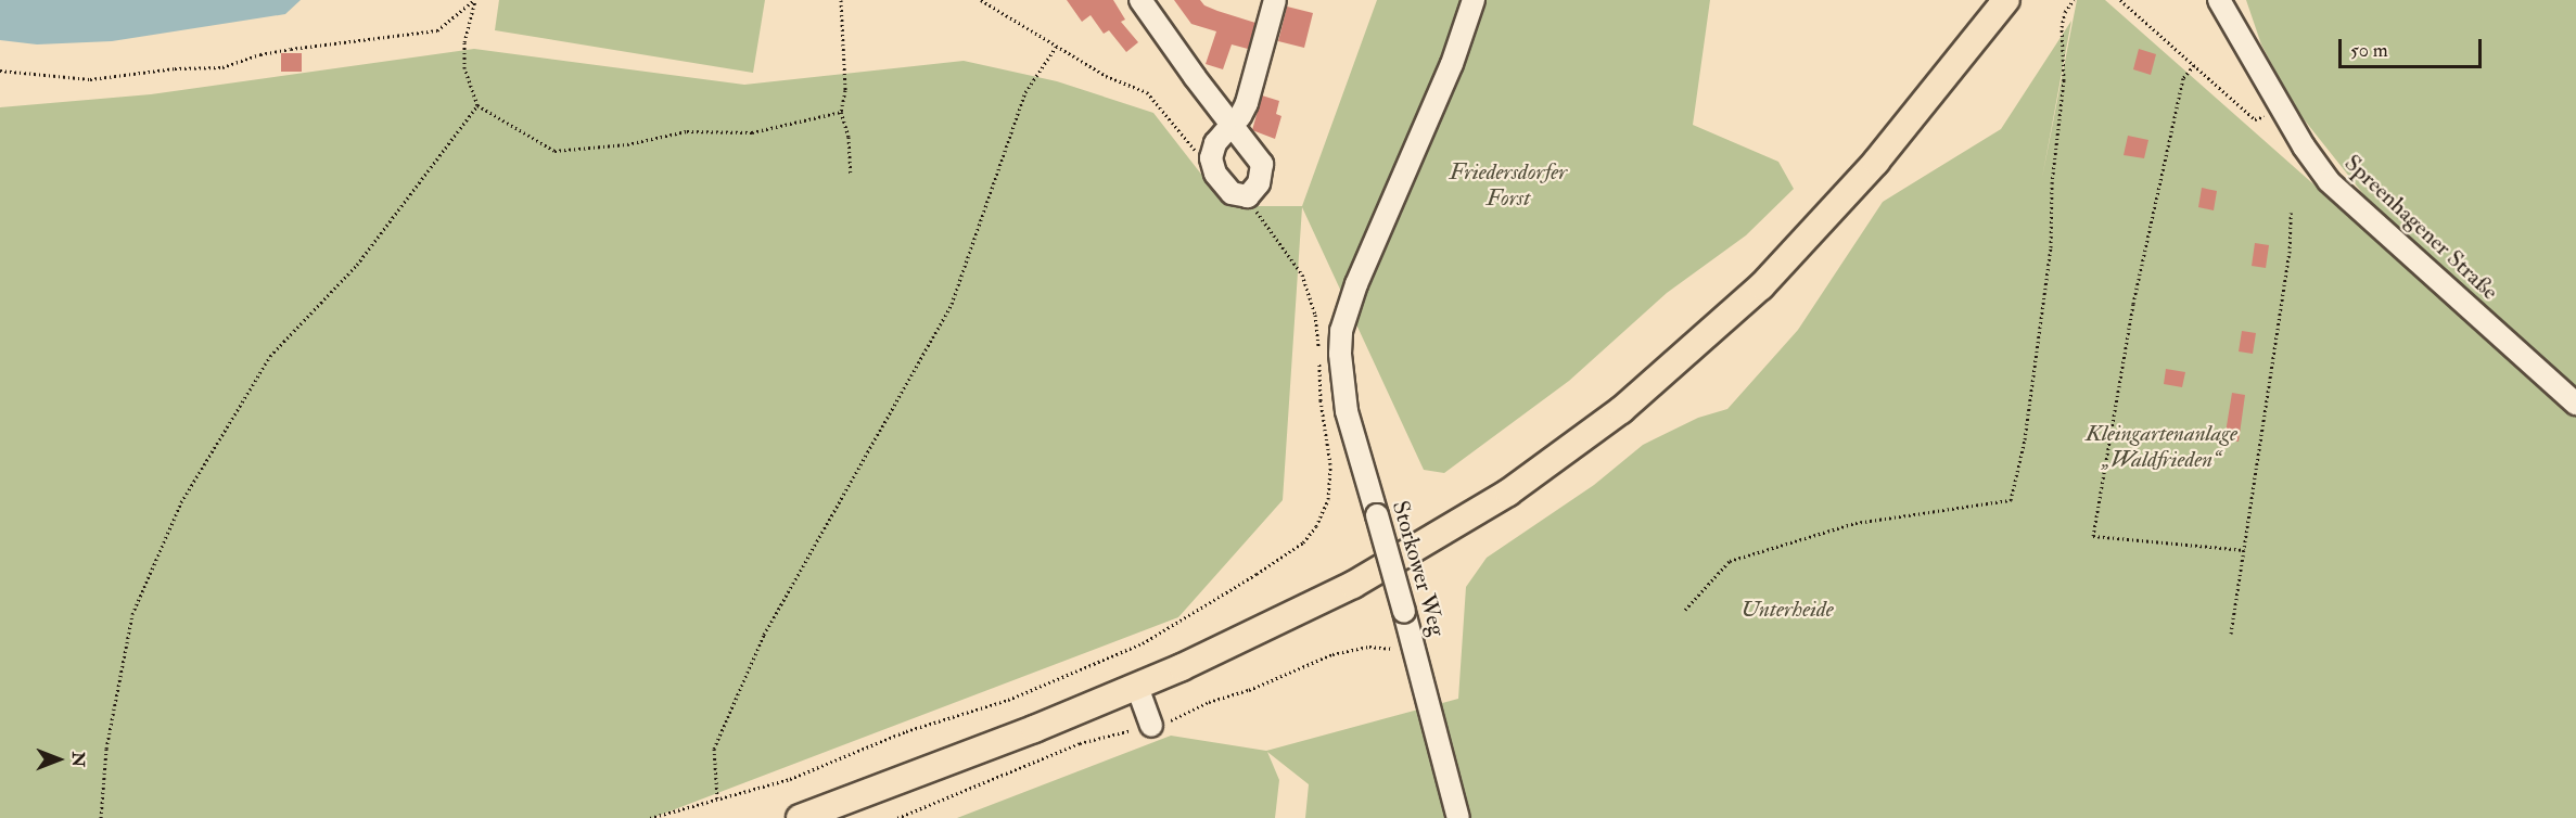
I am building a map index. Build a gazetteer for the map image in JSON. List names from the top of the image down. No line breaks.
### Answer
{"streets":{"street":["Spreenhagener Straße","Storkower Weg"]},"parks":["Friedersdorfer Forst","Kleingartenanlage „Waldfrieden“","Unterheide"],"scale_bar":"50 m","north":"right"}
